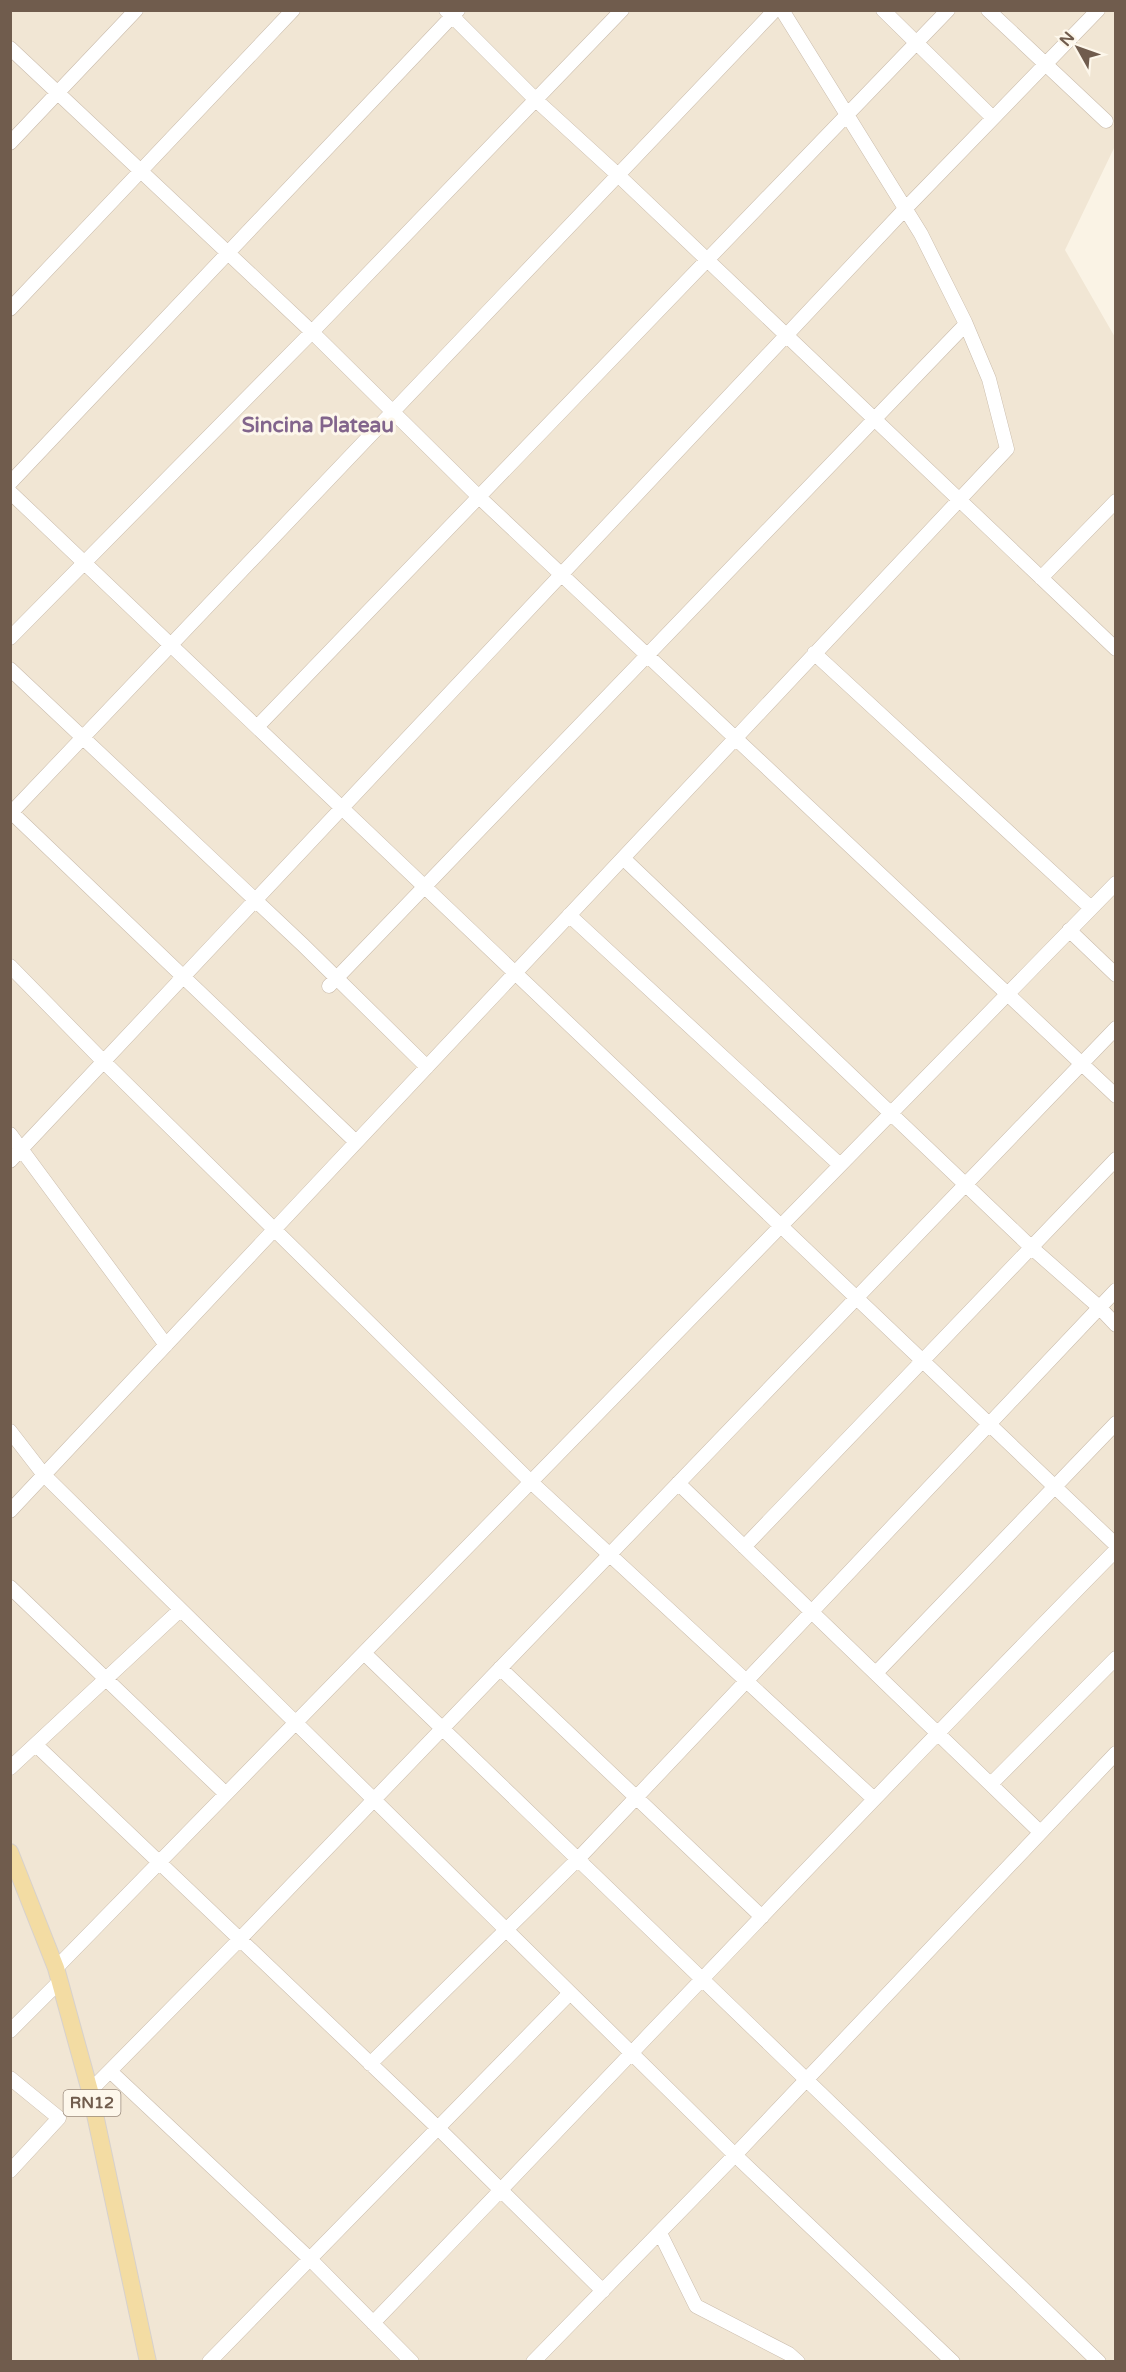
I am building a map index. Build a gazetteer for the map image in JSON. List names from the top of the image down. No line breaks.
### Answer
{"streets":{"main road":["RN12"]},"districts":["Sincina Plateau"],"north":"top left"}
